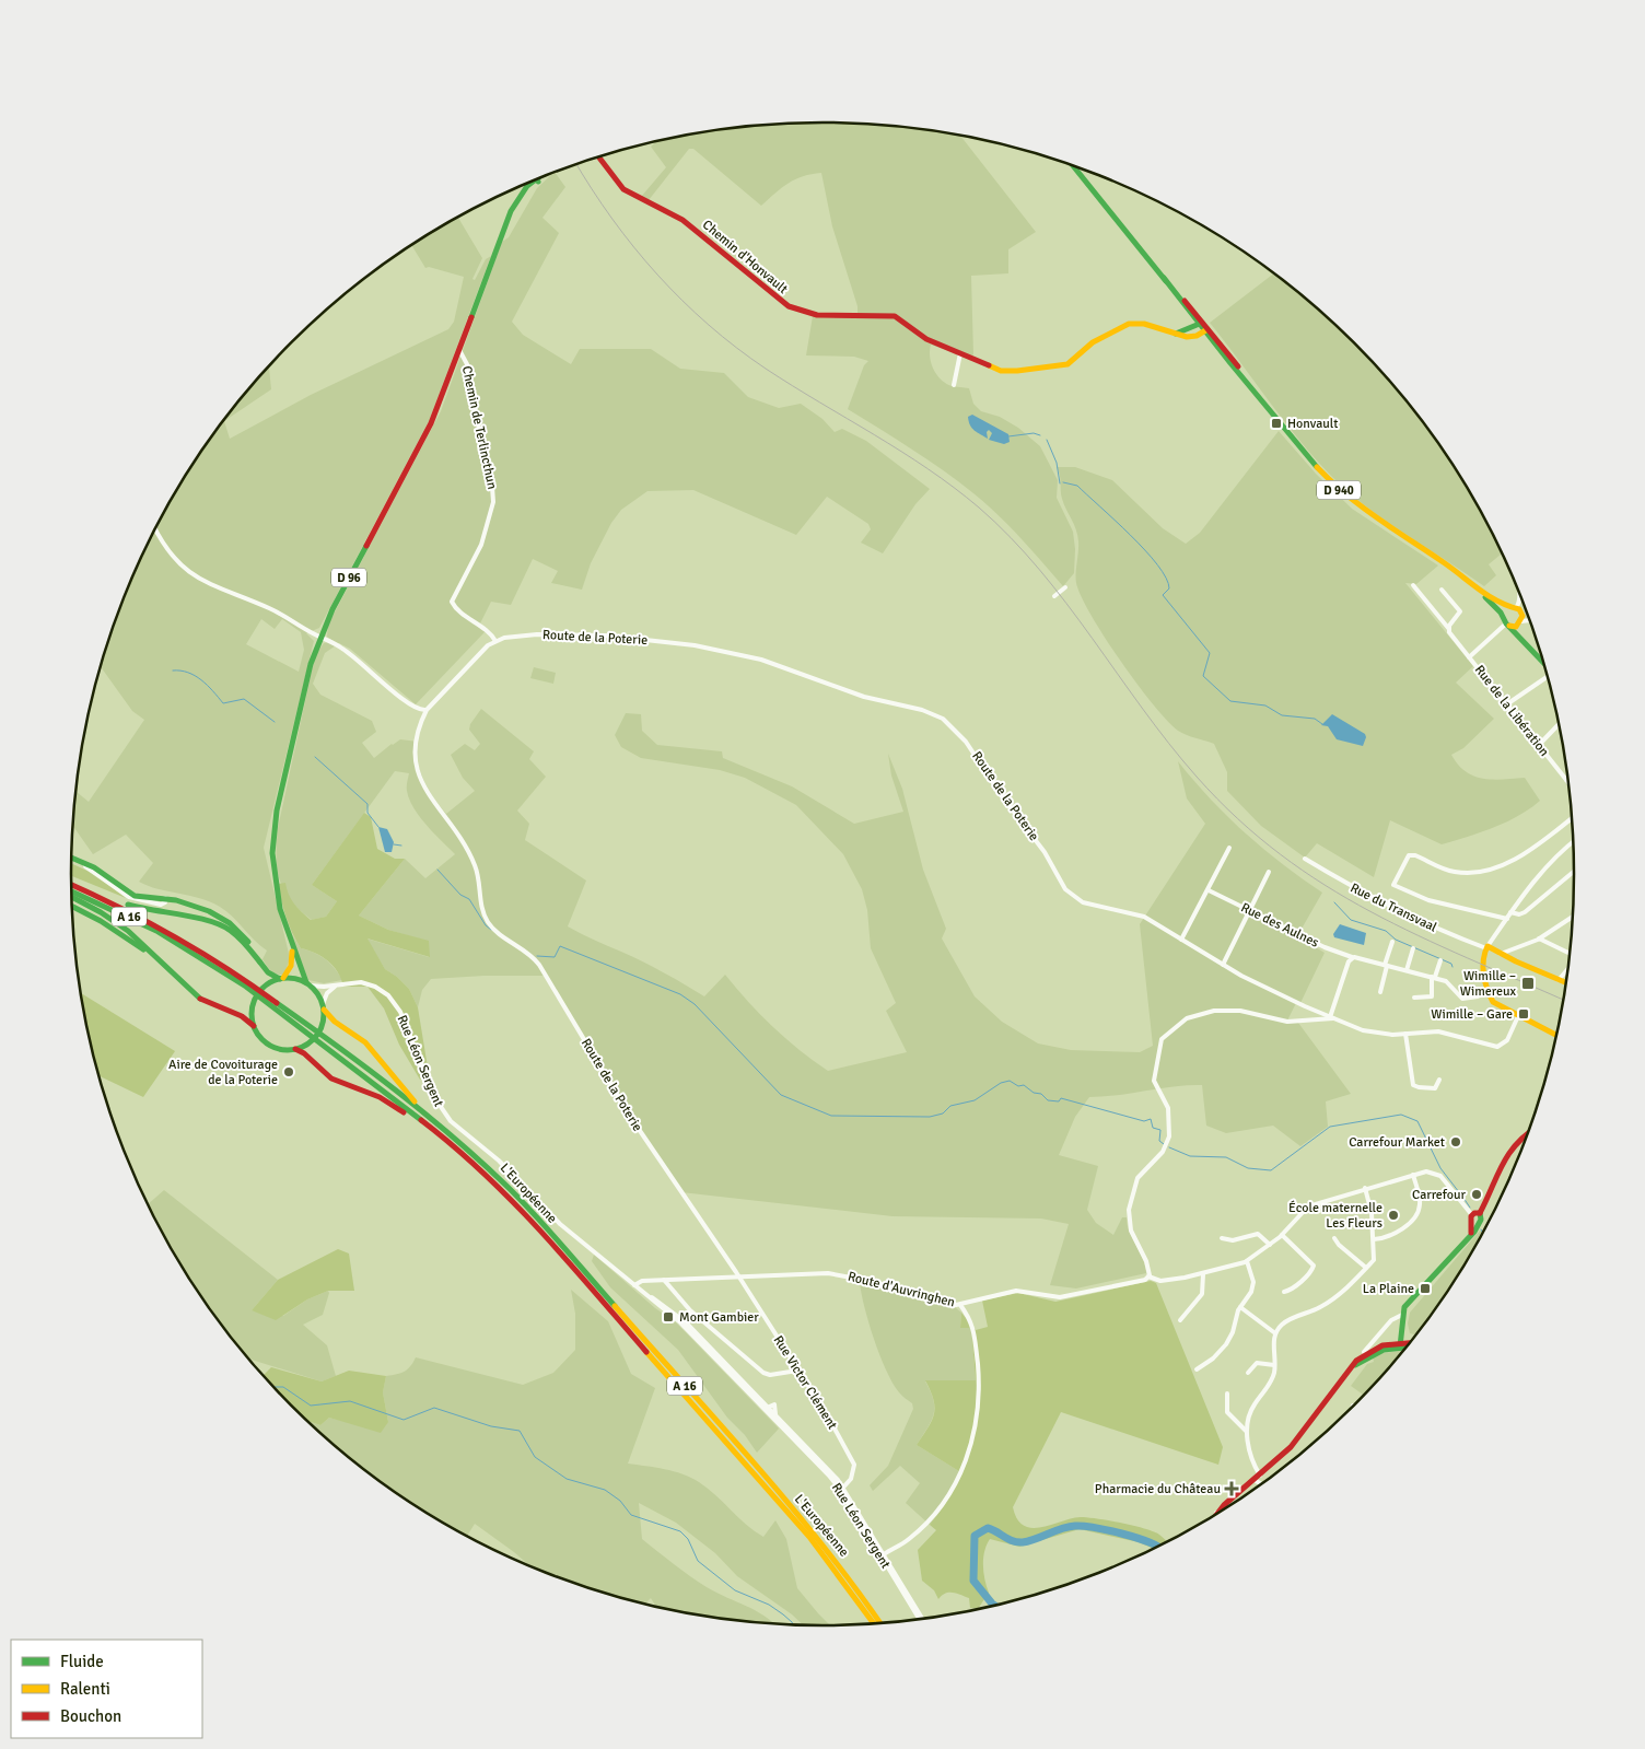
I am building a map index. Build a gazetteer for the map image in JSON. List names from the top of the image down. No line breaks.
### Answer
{"streets":{"main road":["Chemin d'Honvault","D 940","D 96","A 16","L'Européenne"],"street":["Chemin de Terlincthun","Route de la Poterie","Rue de la Libération","Rue du Transvaal","Rue des Aulnes","Rue Léon Sergent","Route d'Auvringhen","Rue Victor Clément"]},"crossings":[["Chemin d'Honvault","D 940"],["Chemin de Terlincthun","D 96"],["Chemin de Terlincthun","Route de la Poterie"],["D 96","Rue Léon Sergent"],["Route de la Poterie","Route d'Auvringhen"],["Route de la Poterie","Rue Victor Clément"],["Rue Léon Sergent","Route d'Auvringhen"],["Rue Léon Sergent","Rue Victor Clément"],["Route d'Auvringhen","Rue Victor Clément"]],"places":{"transit":["Honvault","Wimille – Wimereux","Wimille – Gare","La Plaine","Mont Gambier"],"other":["Aire de Covoiturage de la Poterie","Carrefour Market","Carrefour","École maternelle Les Fleurs"],"health":["Pharmacie du Château"]},"legend":["Fluide","Ralenti","Bouchon"]}
